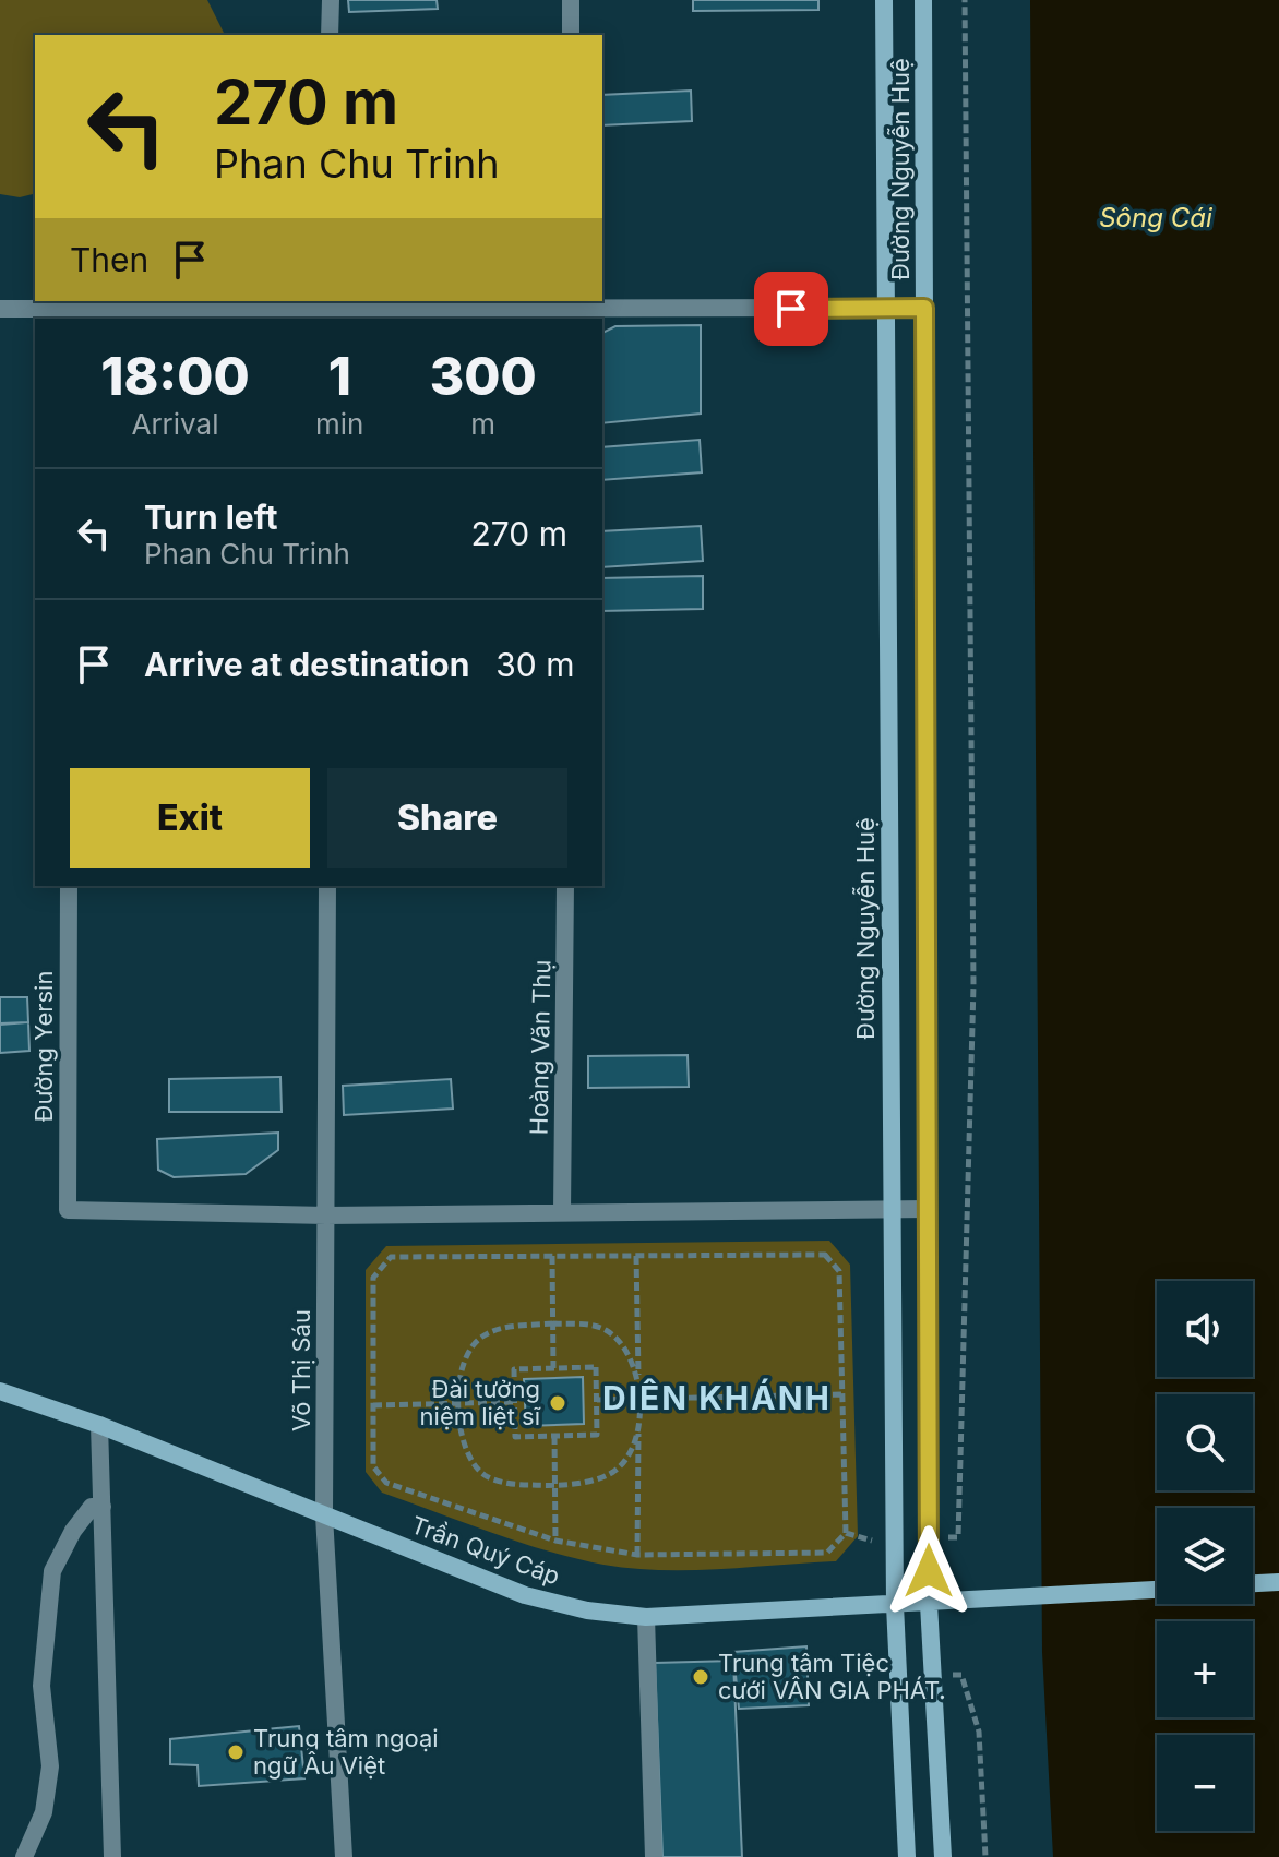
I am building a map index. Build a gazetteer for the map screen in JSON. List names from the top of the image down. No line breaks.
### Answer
{"streets":{"main road":["Đường Nguyễn Huệ","Trần Quý Cáp"],"street":["Đường Yersin","Hoàng Văn Thụ","Võ Thị Sáu"]},"crossings":[["Đường Nguyễn Huệ","Trần Quý Cáp"],["Đường Yersin","Võ Thị Sáu"],["Võ Thị Sáu","Trần Quý Cáp"]],"districts":["DIÊN KHÁNH"],"water":["Sông Cái"],"places":["Đài tưởng niệm liệt sĩ","Trung tâm Tiệc cưới VÂN GIA PHÁT.","Trung tâm ngoại ngữ Âu Việt"],"page":{"turn":["270 m","Phan Chu Trinh"],"then":"Then","eta":["18:00","Arrival","1","min","300","m"],"list":[{"name":"Turn left","note":"Phan Chu Trinh","value":"270 m"},{"name":"Arrive at destination","value":"30 m"}],"buttons":["Exit","Share"],"map_buttons":["+","−"]}}
